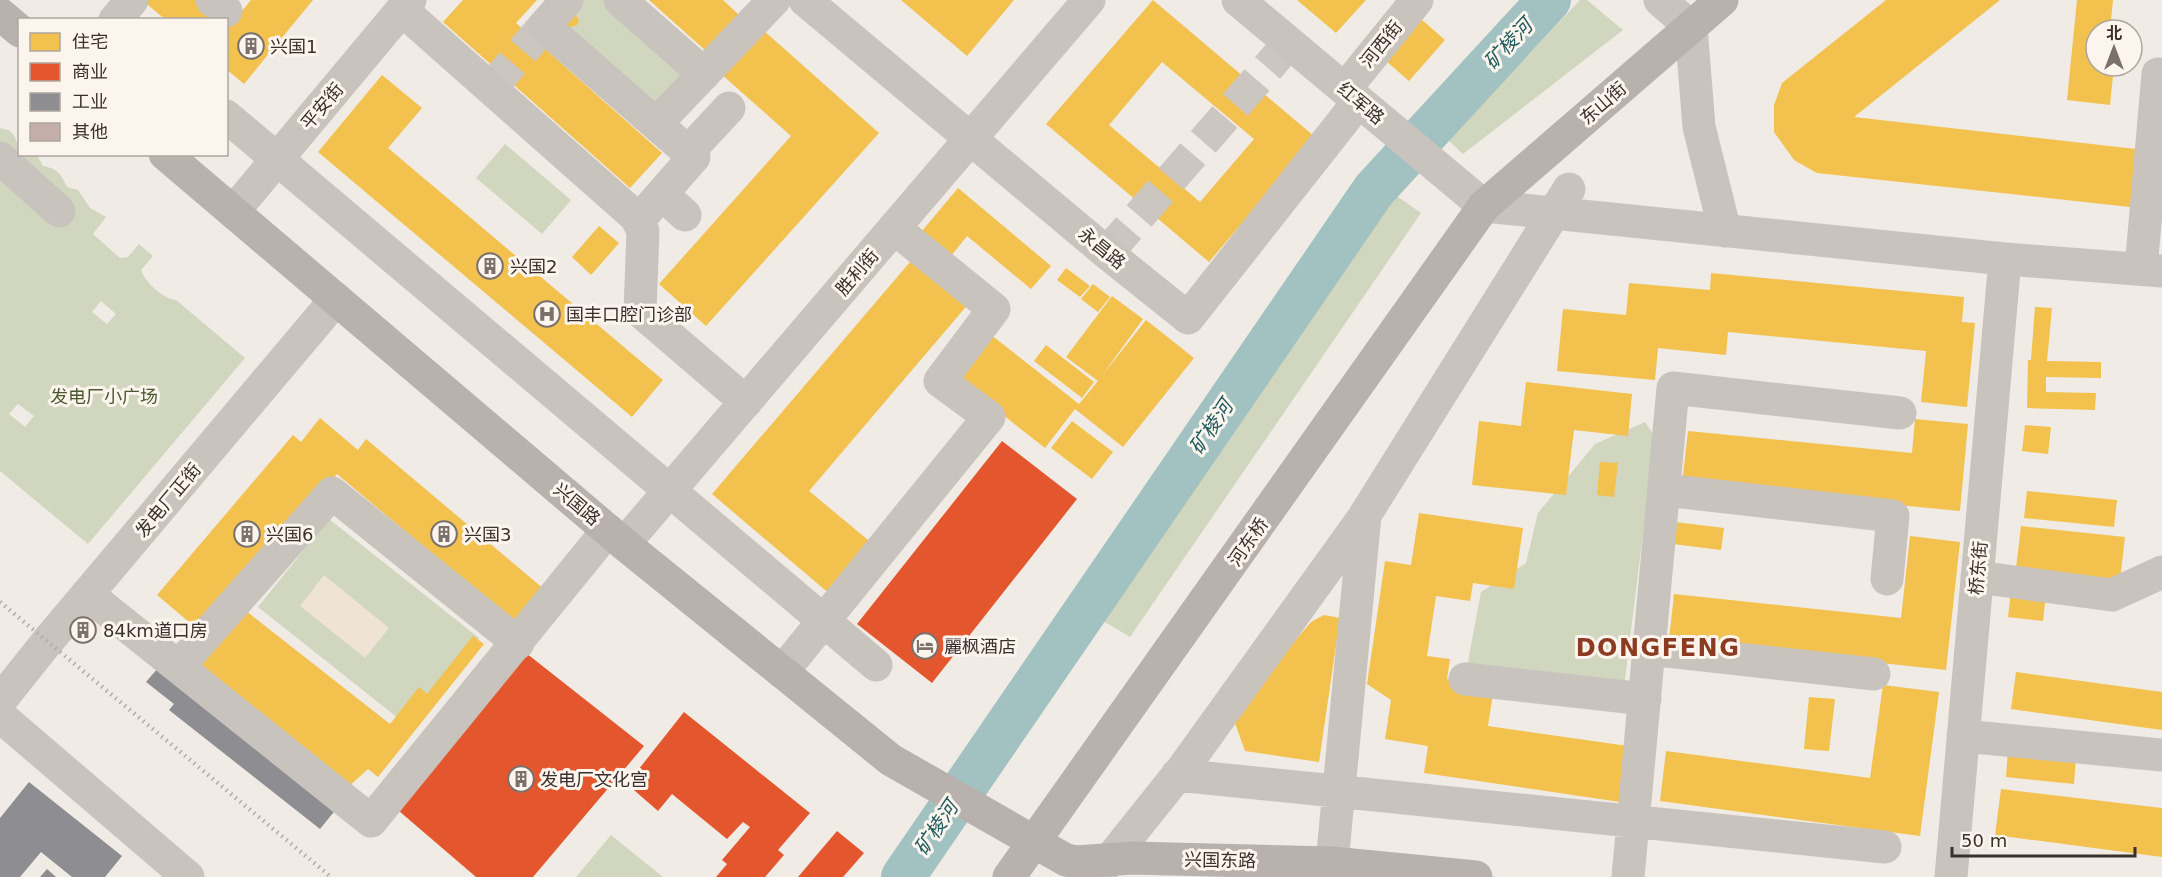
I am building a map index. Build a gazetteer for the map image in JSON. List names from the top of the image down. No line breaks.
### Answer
{"streets":{"main road":["东山街","兴国路","河东桥","兴国东路"],"street":["河西街","红军路","平安街","永昌路","胜利街","发电厂正街","桥东街"]},"crossings":[["河西街","红军路"],["河西街","永昌路"],["红军路","东山街"],["红军路","永昌路"],["红军路","河东桥"],["东山街","河东桥"],["平安街","兴国路"],["永昌路","胜利街"],["胜利街","兴国路"],["发电厂正街","兴国路"],["兴国路","兴国东路"]],"districts":["DONGFENG"],"water":["矿棱河"],"parks":["发电厂小广场"],"places":{"building":["兴国1","兴国2","兴国6","兴国3","84km道口房","发电厂文化宫"],"hospital":["国丰口腔门诊部"],"hotel":["麗枫酒店"]},"legend":["住宅","商业","工业","其他"],"scale_bar":"50 m","north":"top"}
